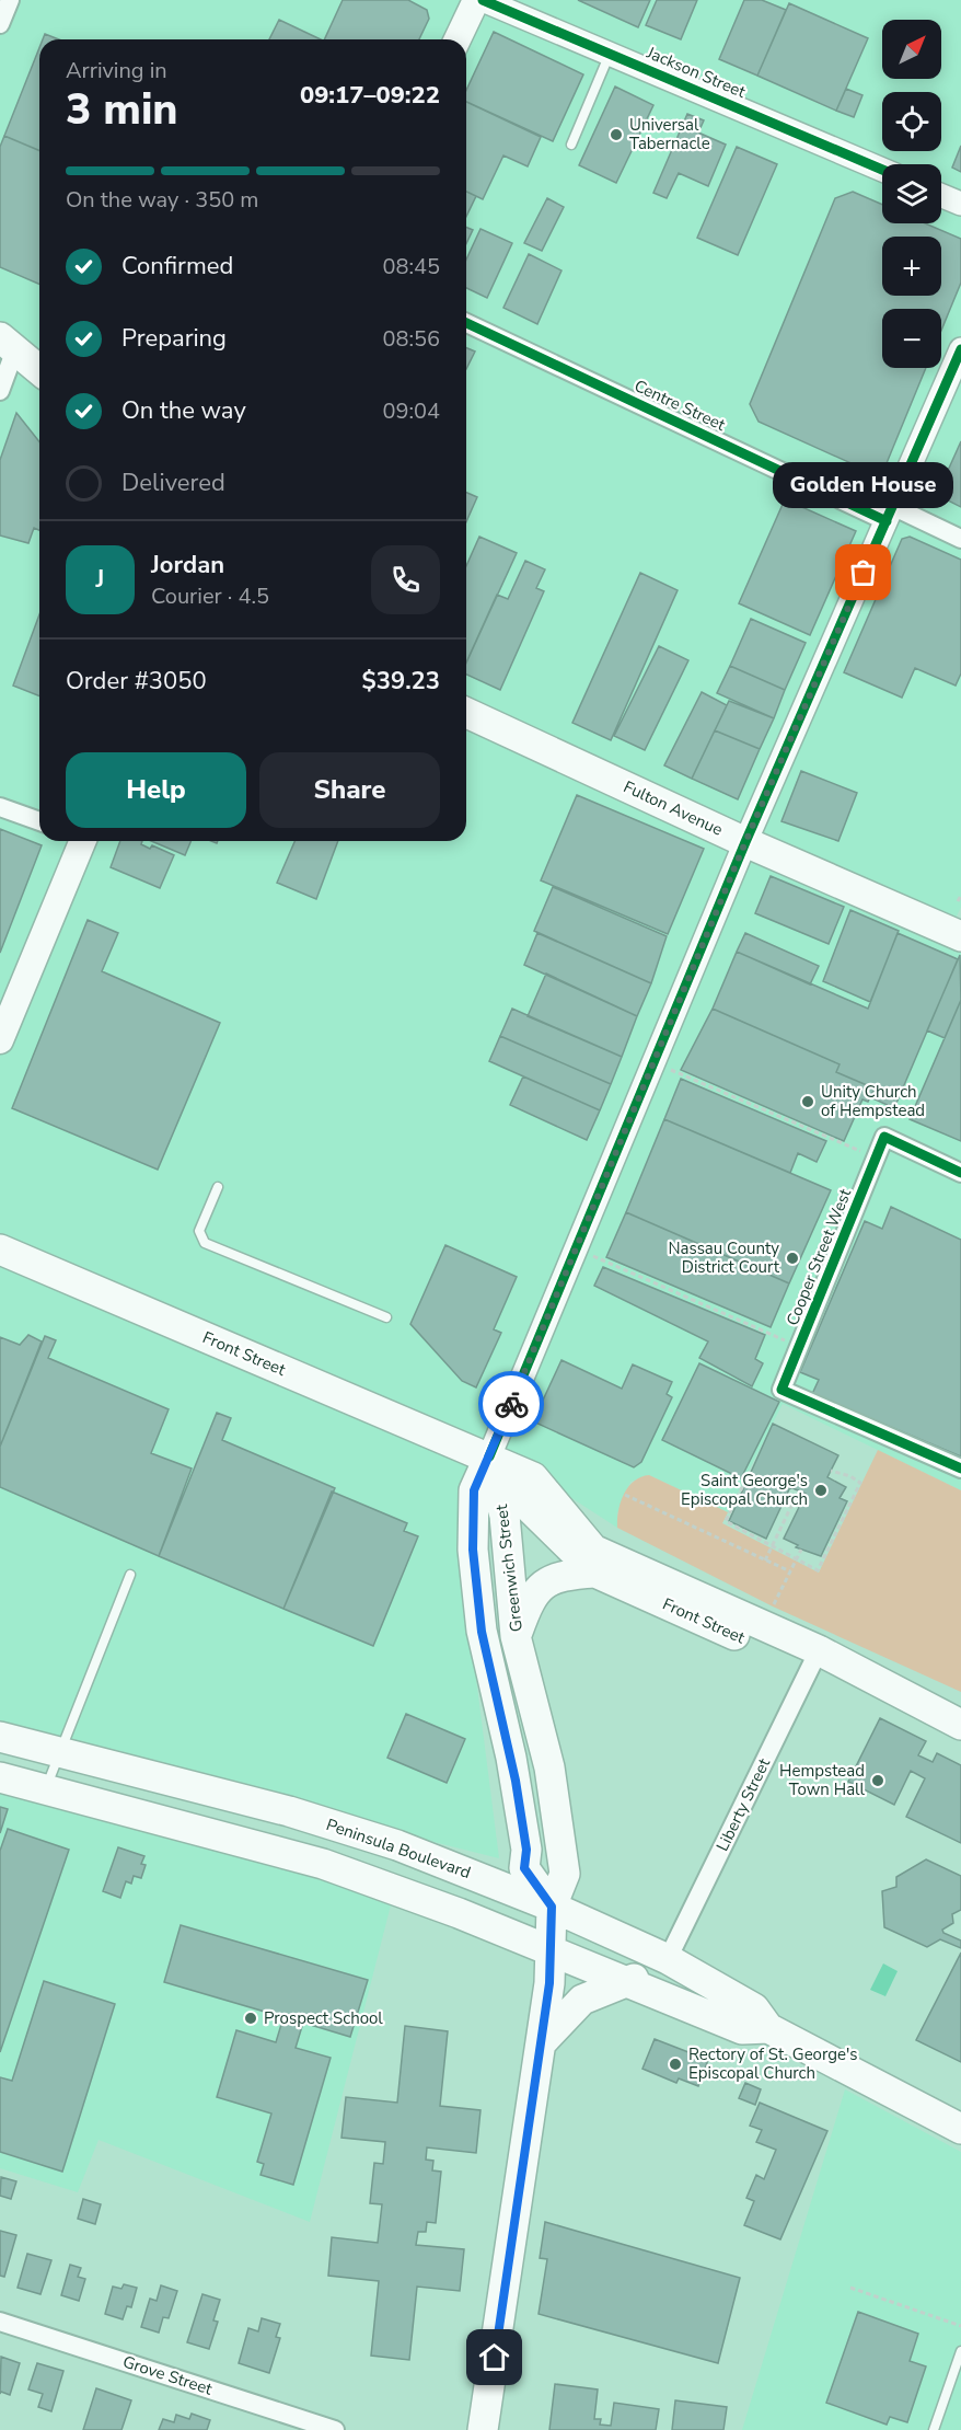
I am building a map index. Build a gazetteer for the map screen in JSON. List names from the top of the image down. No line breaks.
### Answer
{"streets":{"main road":["Fulton Avenue","Front Street","Greenwich Street","Peninsula Boulevard"],"street":["Jackson Street","Centre Street","Cooper Street West","Liberty Street","Grove Street"]},"crossings":[["Front Street","Greenwich Street"],["Front Street","Liberty Street"],["Greenwich Street","Peninsula Boulevard"],["Liberty Street","Peninsula Boulevard"]],"places":["Universal Tabernacle","Golden House","Unity Church of Hempstead","Nassau County District Court","Saint George's Episcopal Church","Hempstead Town Hall","Prospect School","Rectory of St. George's Episcopal Church"],"north":"top right","page":{"map_buttons":["+","−"],"heading":["3 min","Arriving in","09:17–09:22"],"panel":["Jordan","Courier · 4.5","Order #3050","$39.23"],"bar":"On the way · 350 m","list":[["Confirmed","08:45"],["Preparing","08:56"],["On the way","09:04"],"Delivered"],"bubble":"Golden House","round":"J","buttons":["Help","Share"]}}
